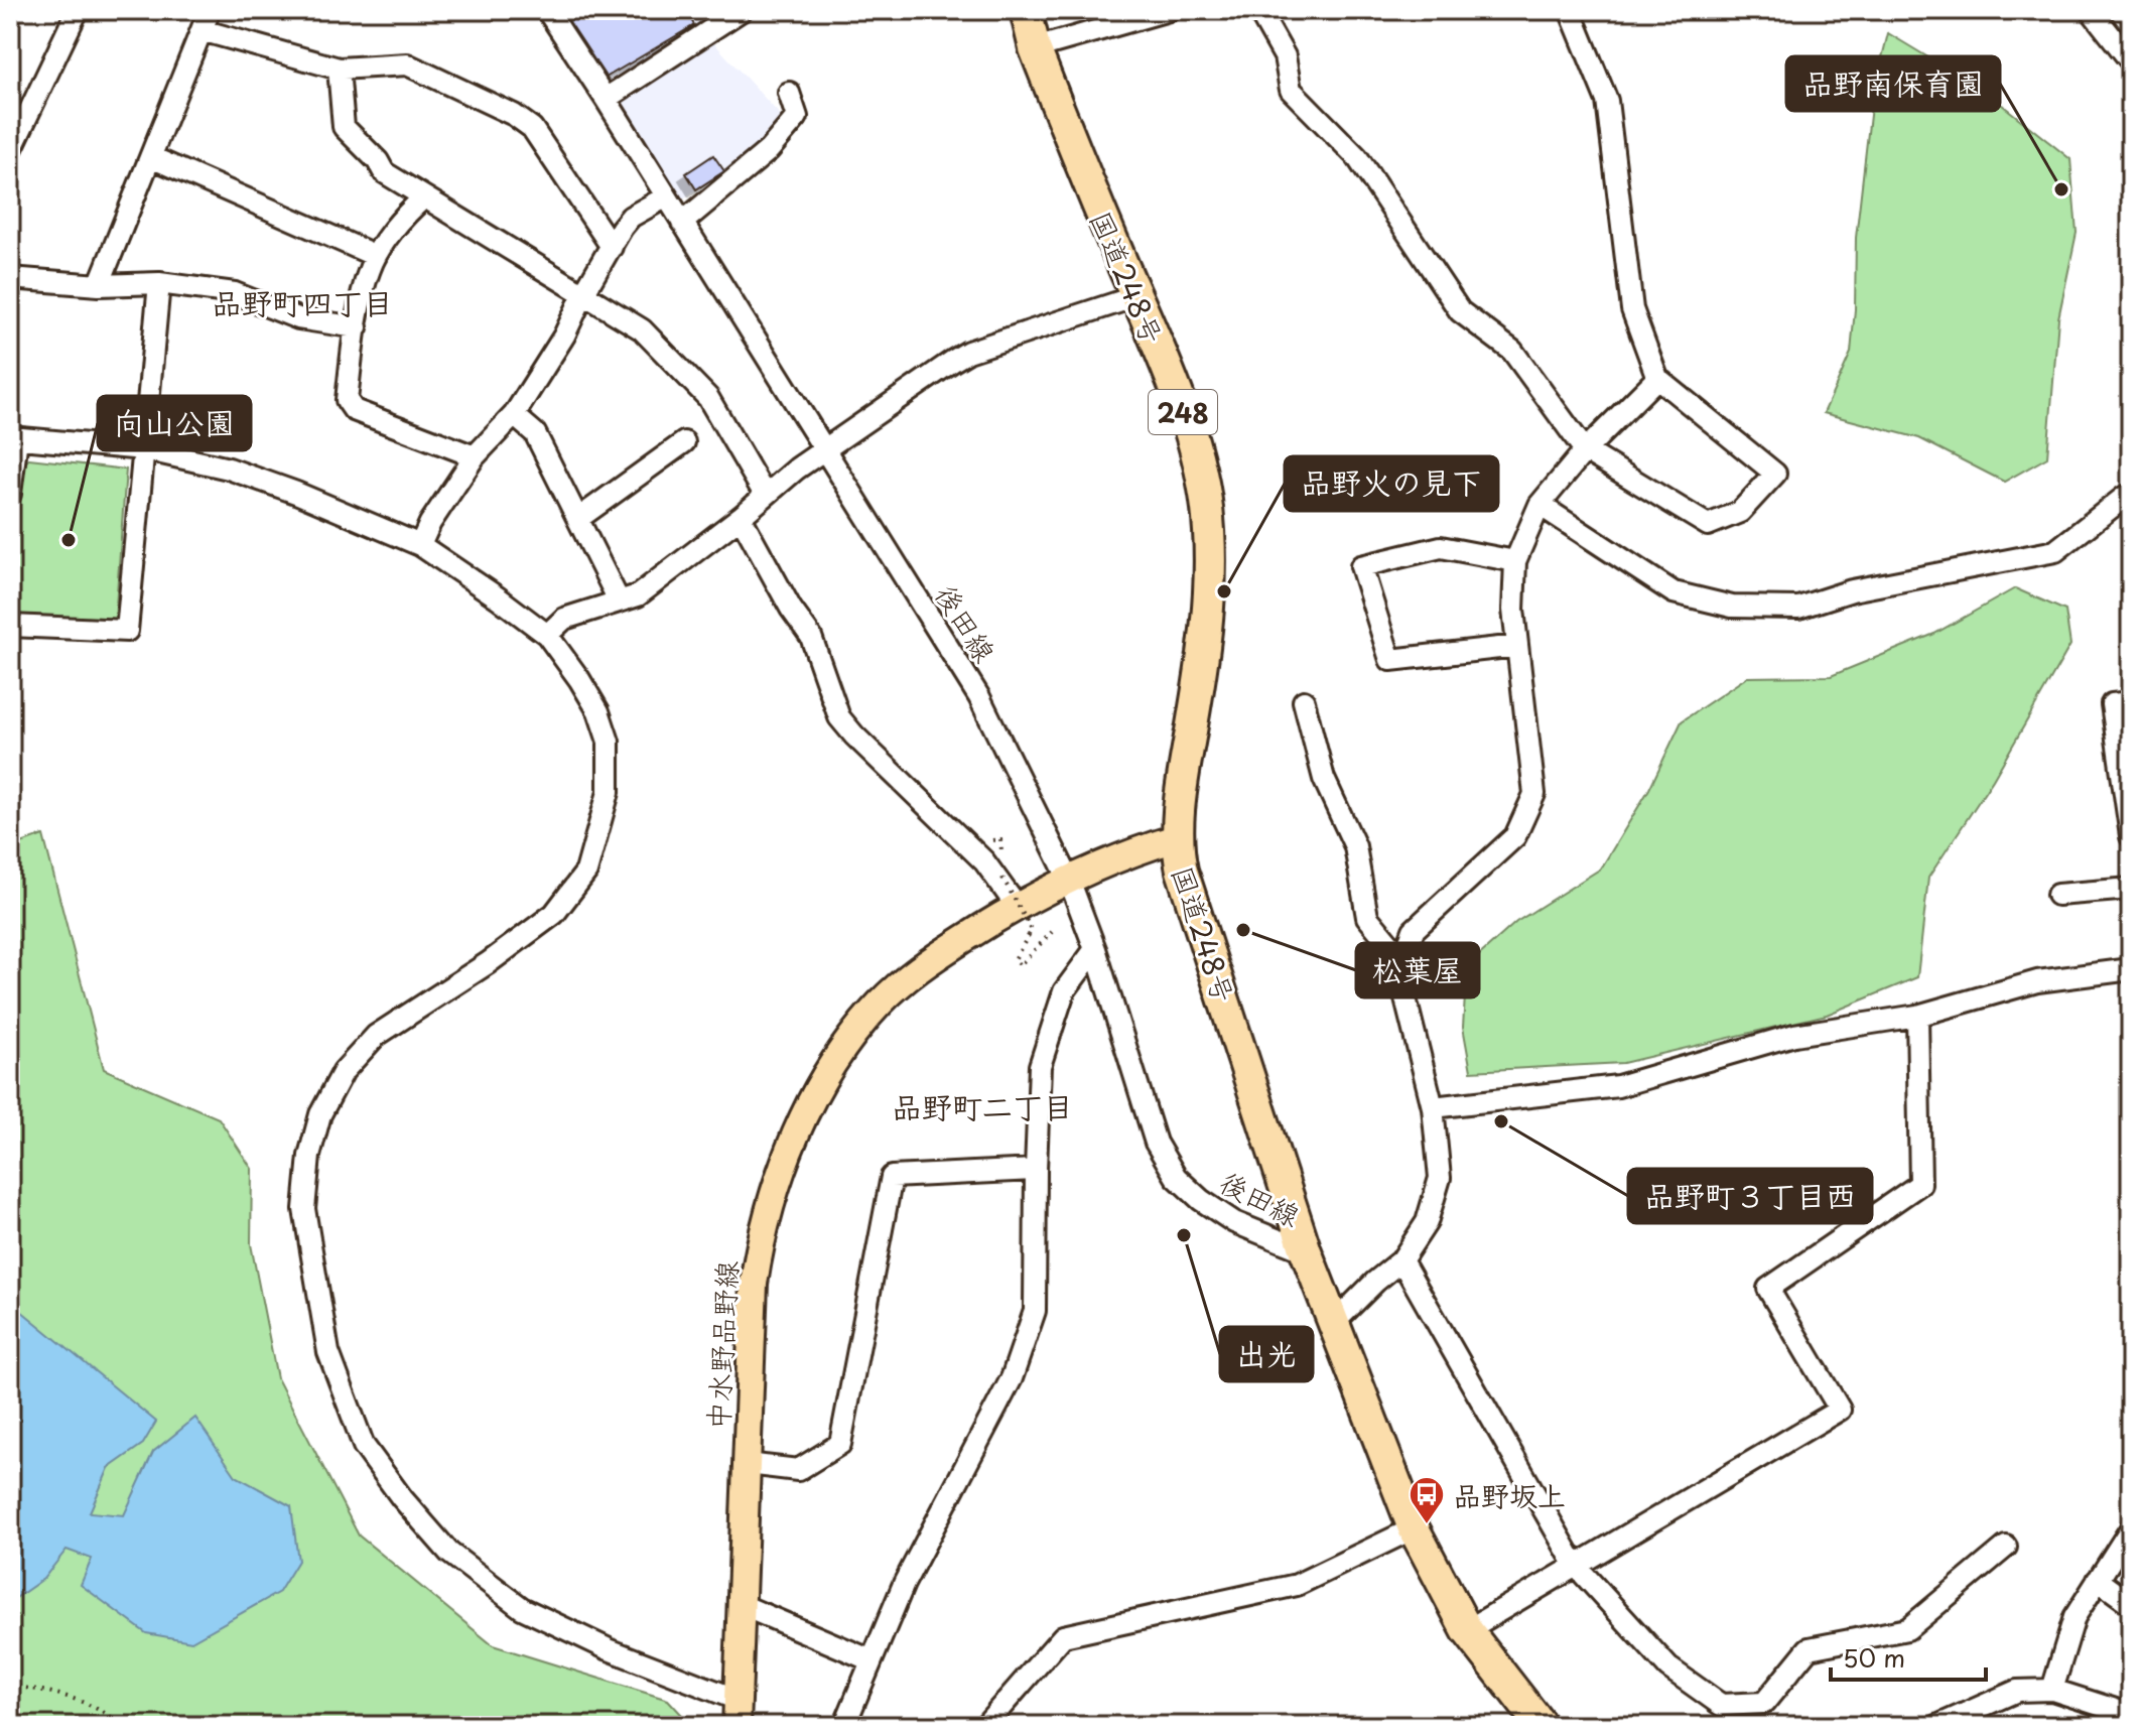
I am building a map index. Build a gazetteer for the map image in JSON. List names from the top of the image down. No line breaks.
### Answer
{"streets":{"highway":["国道248号","248"],"main road":["中水野品野線"],"street":["後田線"]},"crossings":[["国道248号","後田線"],["国道248号","中水野品野線"],["後田線","中水野品野線"]],"districts":["品野町四丁目","品野町二丁目"],"places":{"other":["品野南保育園","向山公園","品野火の見下","松葉屋","品野町３丁目西","出光"],"bus stop":["品野坂上"]},"scale_bar":"50 m"}
